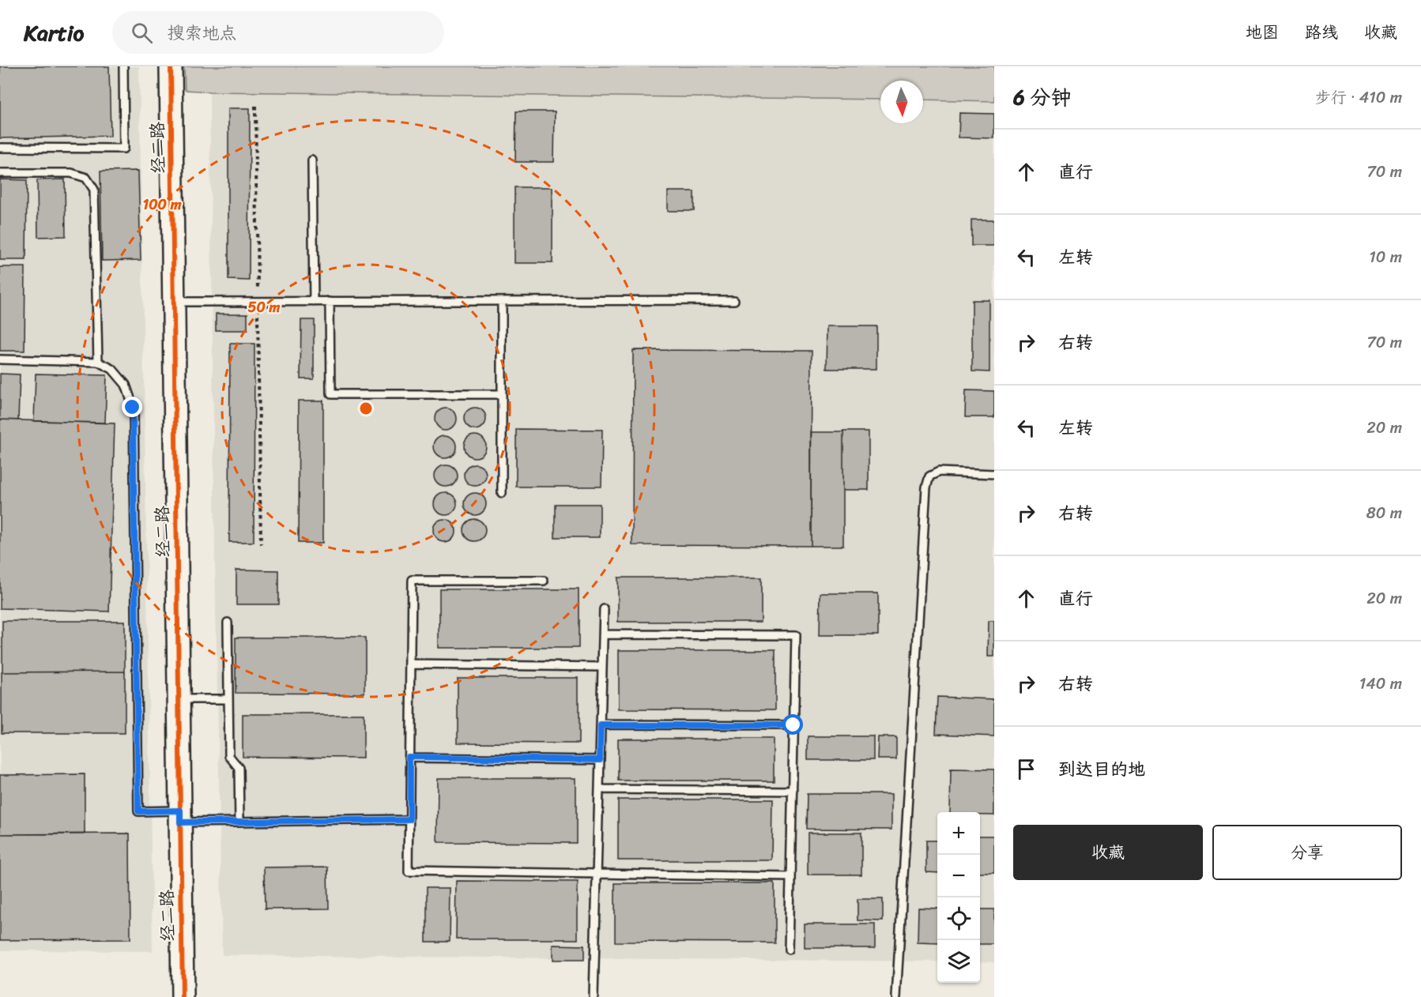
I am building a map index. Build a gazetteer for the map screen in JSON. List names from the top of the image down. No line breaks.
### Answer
{"streets":{"street":["经二路"]},"north":"bottom","page":{"header":"Kartio","search":"搜索地点","nav":["地图","路线","收藏"],"heading":["6 分钟","步行 · 410 m"],"list":[["直行","70 m"],["左转","10 m"],["右转","70 m"],["左转","20 m"],["右转","80 m"],["直行","20 m"],["右转","140 m"],"到达目的地"],"buttons":["收藏","分享"],"map_buttons":["+","−"]},"rings":["100 m","50 m"]}
